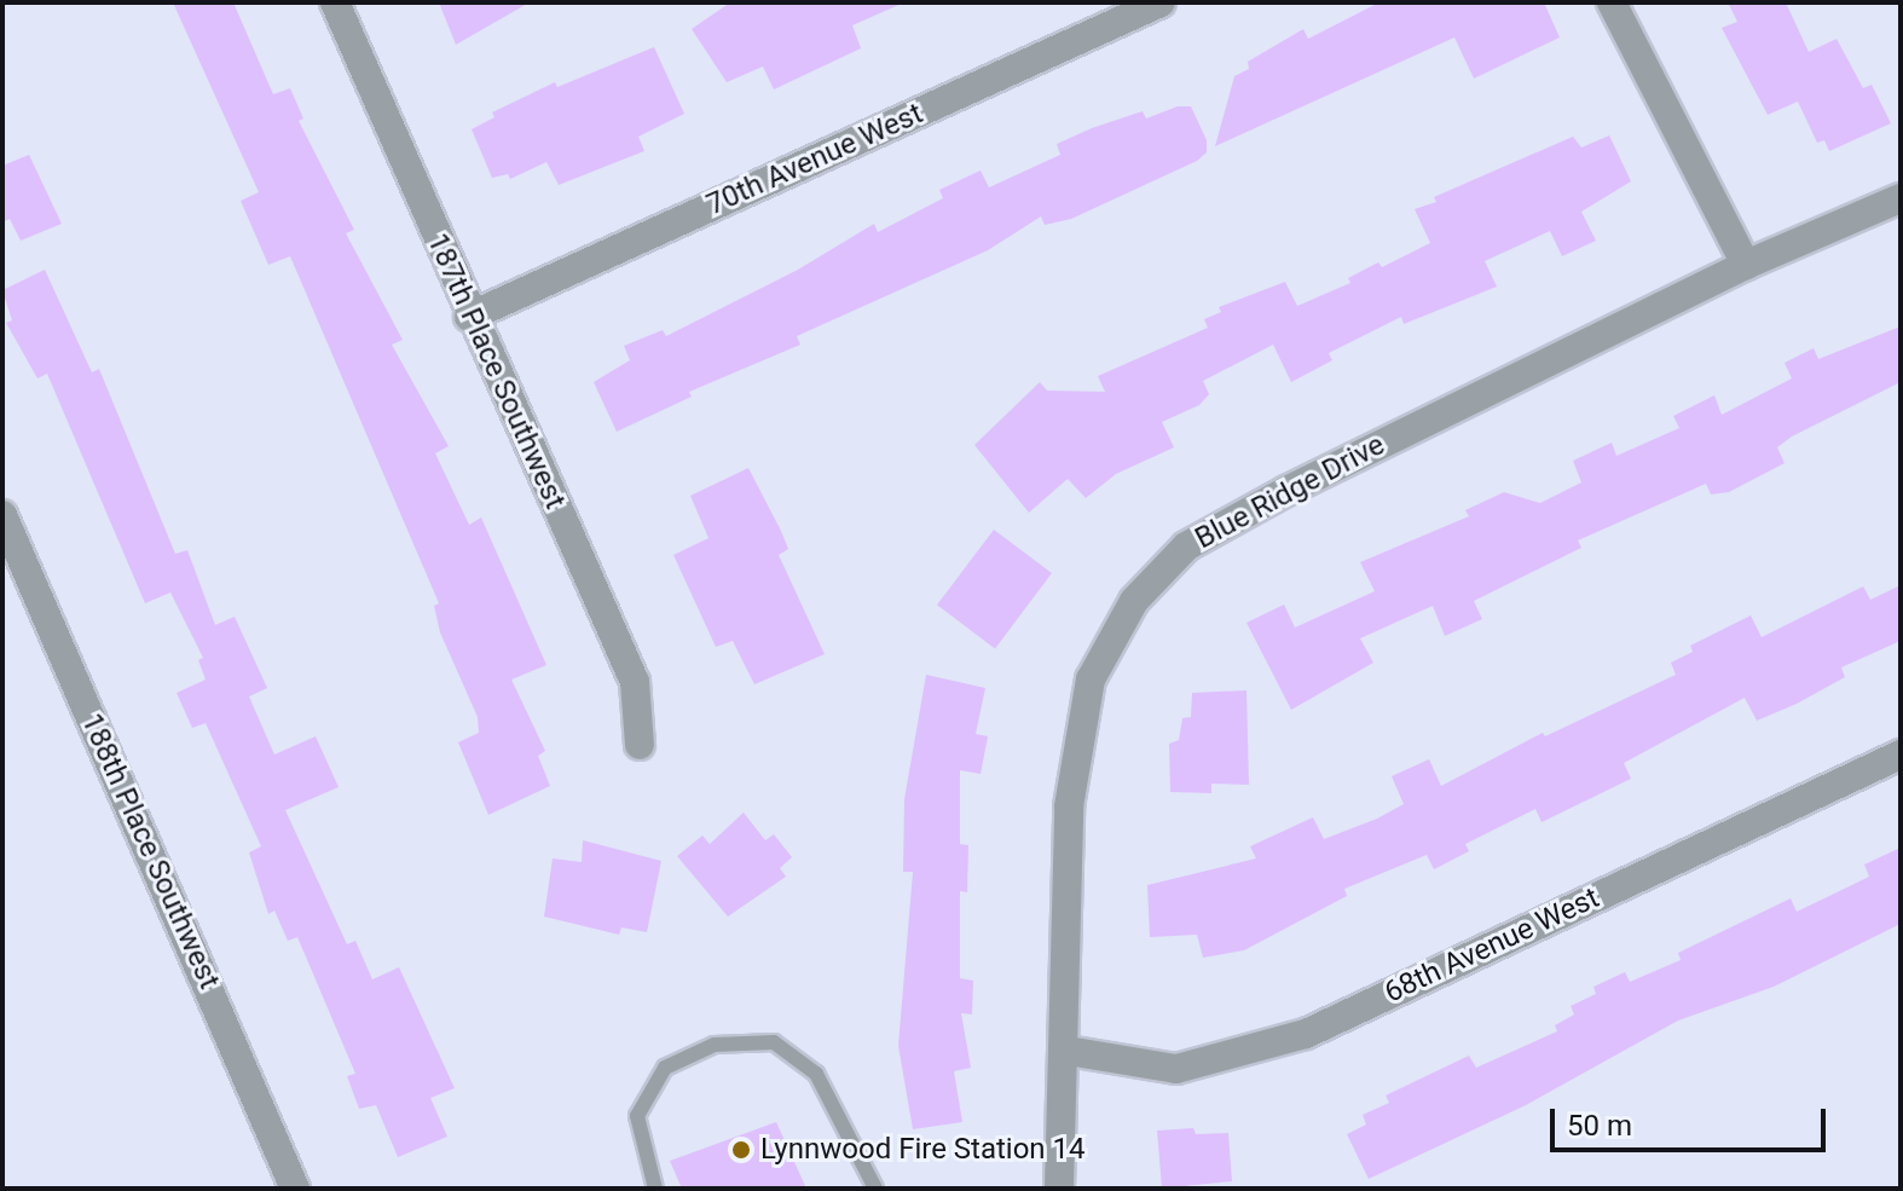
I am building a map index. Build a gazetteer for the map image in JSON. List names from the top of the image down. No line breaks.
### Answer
{"streets":{"street":["70th Avenue West","187th Place Southwest","Blue Ridge Drive","188th Place Southwest","68th Avenue West"]},"crossings":[["70th Avenue West","187th Place Southwest"],["Blue Ridge Drive","68th Avenue West"]],"places":["Lynnwood Fire Station 14"],"scale_bar":"50 m"}
